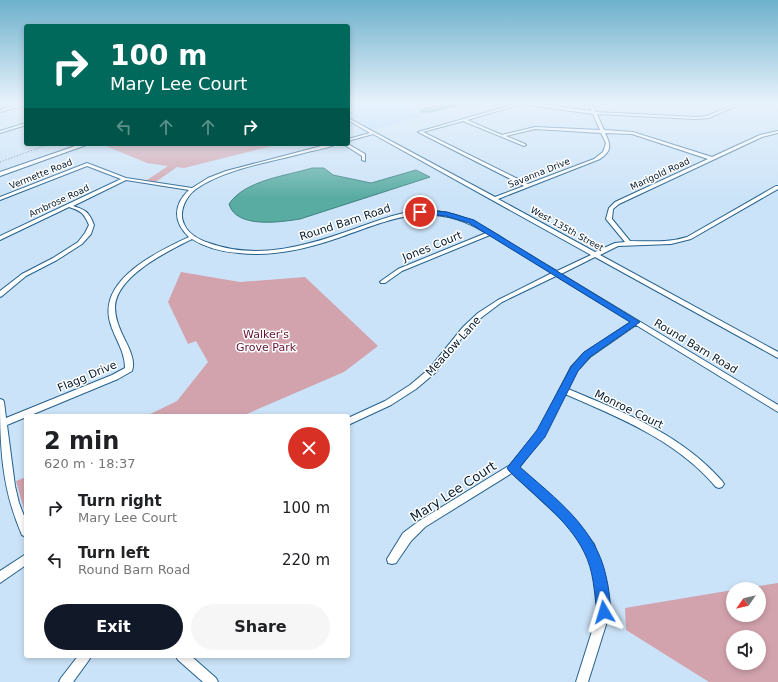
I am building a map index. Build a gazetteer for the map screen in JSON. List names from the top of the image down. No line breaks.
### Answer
{"streets":{"street":["Savanna Drive","Vermette Road","Marigold Road","Ambrose Road","Round Barn Road","West 135th Street","Jones Court","Meadow Lane","Flagg Drive","Monroe Court","Mary Lee Court"]},"crossings":[["Savanna Drive","West 135th Street"],["Vermette Road","Ambrose Road"],["Marigold Road","Meadow Lane"],["Round Barn Road","Jones Court"],["Round Barn Road","Meadow Lane"],["Round Barn Road","Flagg Drive"],["Round Barn Road","Mary Lee Court"],["West 135th Street","Meadow Lane"],["Monroe Court","Mary Lee Court"]],"parks":["Walker's Grove Park"],"north":"bottom left","page":{"turn":["100 m","Mary Lee Court"],"heading":["2 min","620 m · 18:37"],"list":[{"name":"Turn right","note":"Mary Lee Court","value":"100 m"},{"name":"Turn left","note":"Round Barn Road","value":"220 m"}],"buttons":["Exit","Share"]}}
